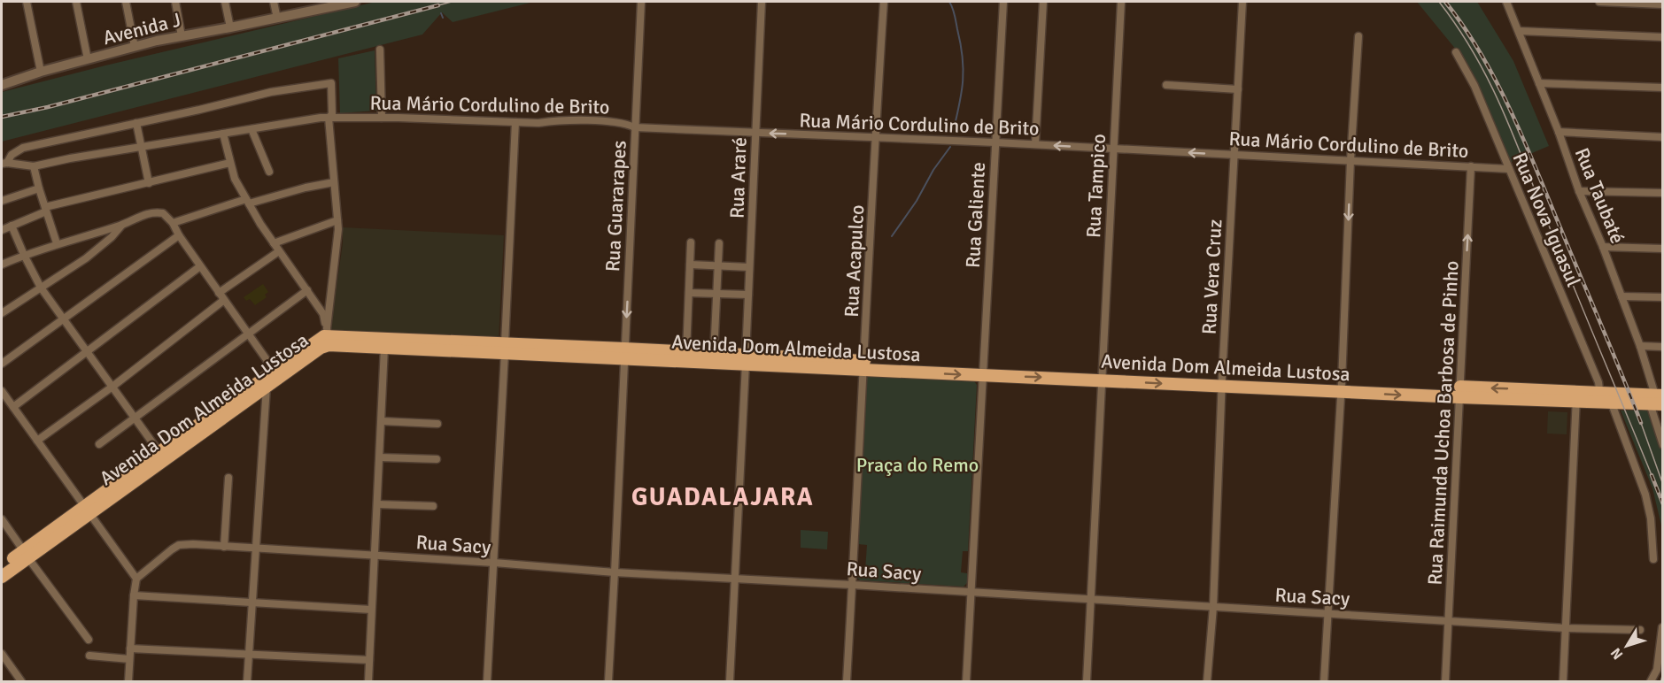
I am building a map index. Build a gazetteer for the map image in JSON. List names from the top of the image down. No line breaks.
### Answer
{"streets":{"main road":["Avenida Dom Almeida Lustosa"],"street":["Avenida J","Rua Mário Cordulino de Brito","Rua Araré","Rua Tampico","Rua Taubaté","Rua Guararapes","Rua Galiente","Rua Nova Iguasul","Rua Acapulco","Rua Vera Cruz","Rua Raimunda Uchoa Barbosa de Pinho","Rua Sacy"]},"crossings":[["Rua Mário Cordulino de Brito","Rua Araré"],["Rua Mário Cordulino de Brito","Rua Tampico"],["Rua Mário Cordulino de Brito","Rua Guararapes"],["Rua Mário Cordulino de Brito","Rua Galiente"],["Rua Mário Cordulino de Brito","Rua Nova Iguasul"],["Rua Mário Cordulino de Brito","Rua Acapulco"],["Rua Mário Cordulino de Brito","Rua Vera Cruz"],["Rua Mário Cordulino de Brito","Rua Raimunda Uchoa Barbosa de Pinho"],["Rua Araré","Avenida Dom Almeida Lustosa"],["Rua Araré","Rua Sacy"],["Rua Tampico","Avenida Dom Almeida Lustosa"],["Rua Tampico","Rua Sacy"],["Rua Taubaté","Avenida Dom Almeida Lustosa"],["Rua Guararapes","Avenida Dom Almeida Lustosa"],["Rua Guararapes","Rua Sacy"],["Rua Galiente","Avenida Dom Almeida Lustosa"],["Rua Galiente","Rua Sacy"],["Rua Nova Iguasul","Avenida Dom Almeida Lustosa"],["Rua Acapulco","Avenida Dom Almeida Lustosa"],["Rua Acapulco","Rua Sacy"],["Rua Vera Cruz","Avenida Dom Almeida Lustosa"],["Rua Vera Cruz","Rua Sacy"],["Avenida Dom Almeida Lustosa","Rua Raimunda Uchoa Barbosa de Pinho"],["Rua Raimunda Uchoa Barbosa de Pinho","Rua Sacy"]],"one_way":["Rua Raimunda Uchoa Barbosa de Pinho"],"districts":["GUADALAJARA"],"parks":["Praça do Remo"],"north":"bottom left"}
